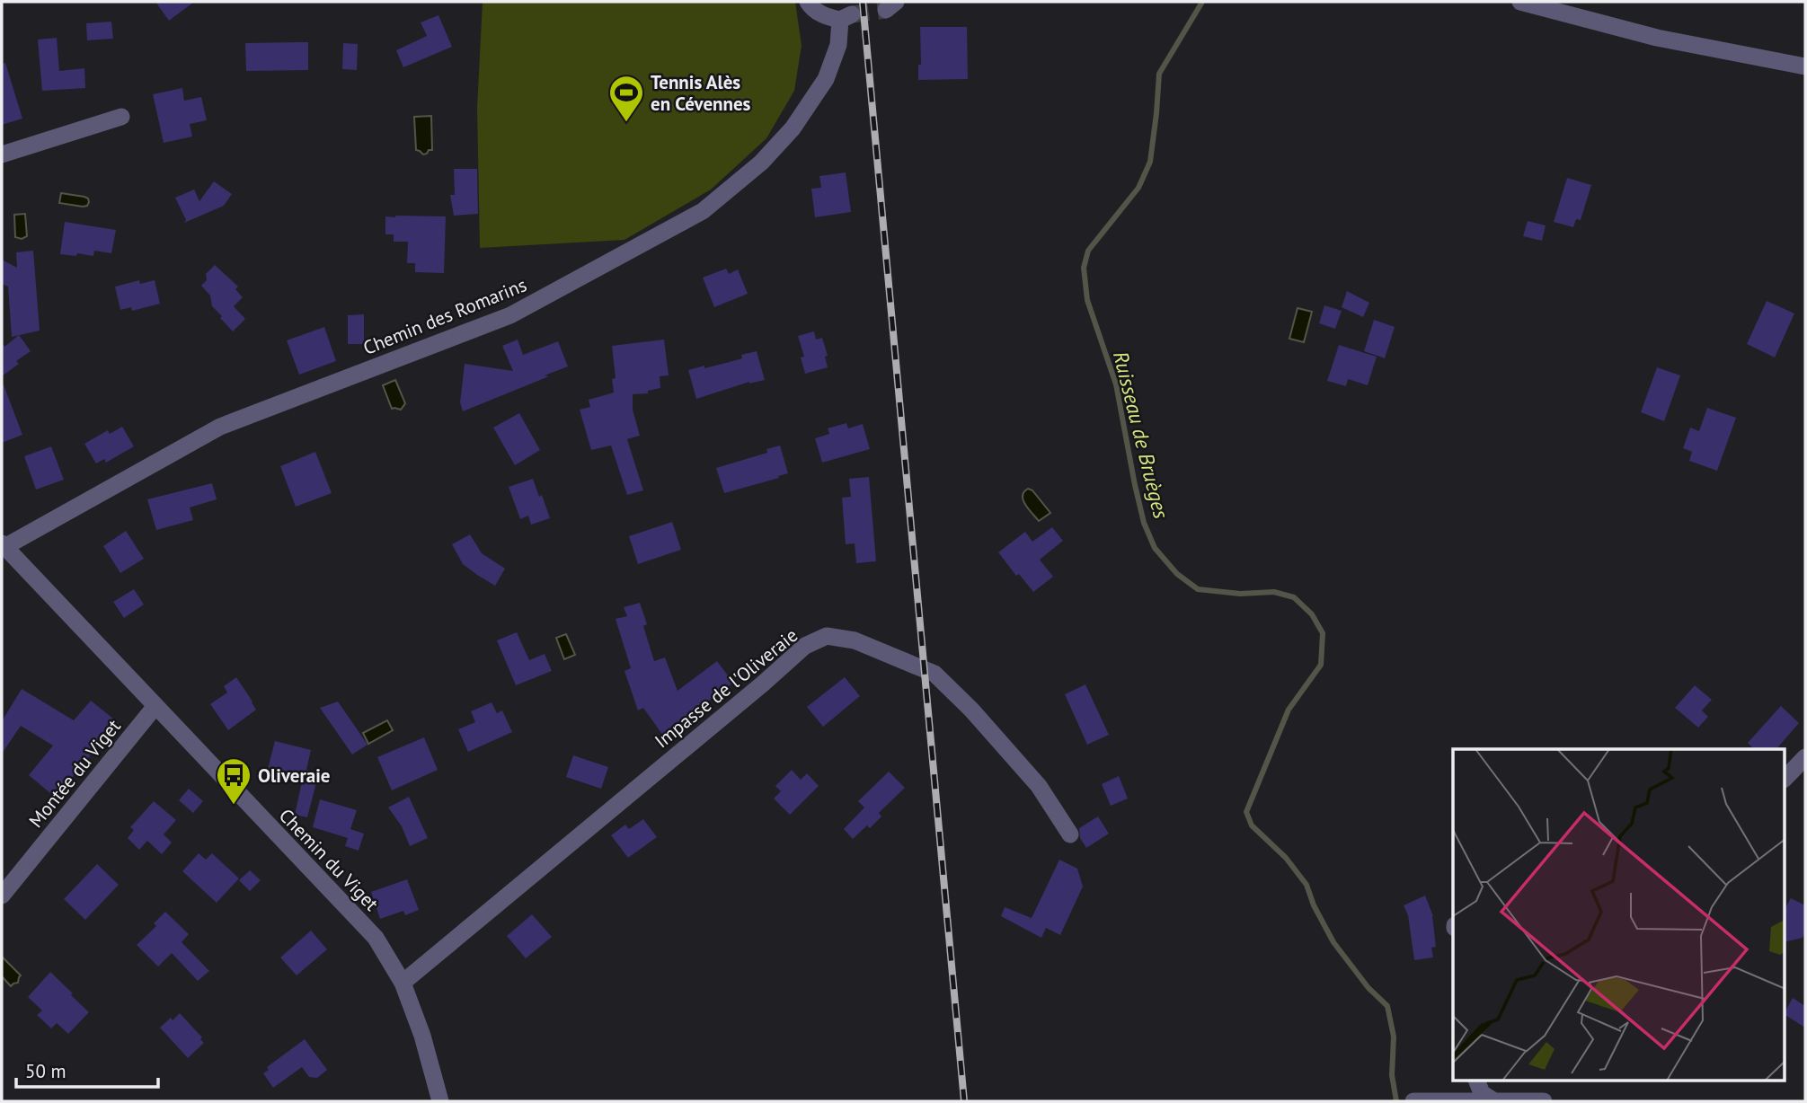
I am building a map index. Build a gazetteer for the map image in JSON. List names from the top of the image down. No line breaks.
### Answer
{"streets":{"street":["Chemin des Romarins","Impasse de l'Oliveraie","Montée du Viget","Chemin du Viget"]},"crossings":[["Chemin des Romarins","Chemin du Viget"],["Impasse de l'Oliveraie","Chemin du Viget"],["Montée du Viget","Chemin du Viget"]],"water":["Ruisseau de Bruèges"],"places":{"sports":["Tennis Alès en Cévennes"],"bus stop":["Oliveraie"]},"scale_bar":"50 m"}
